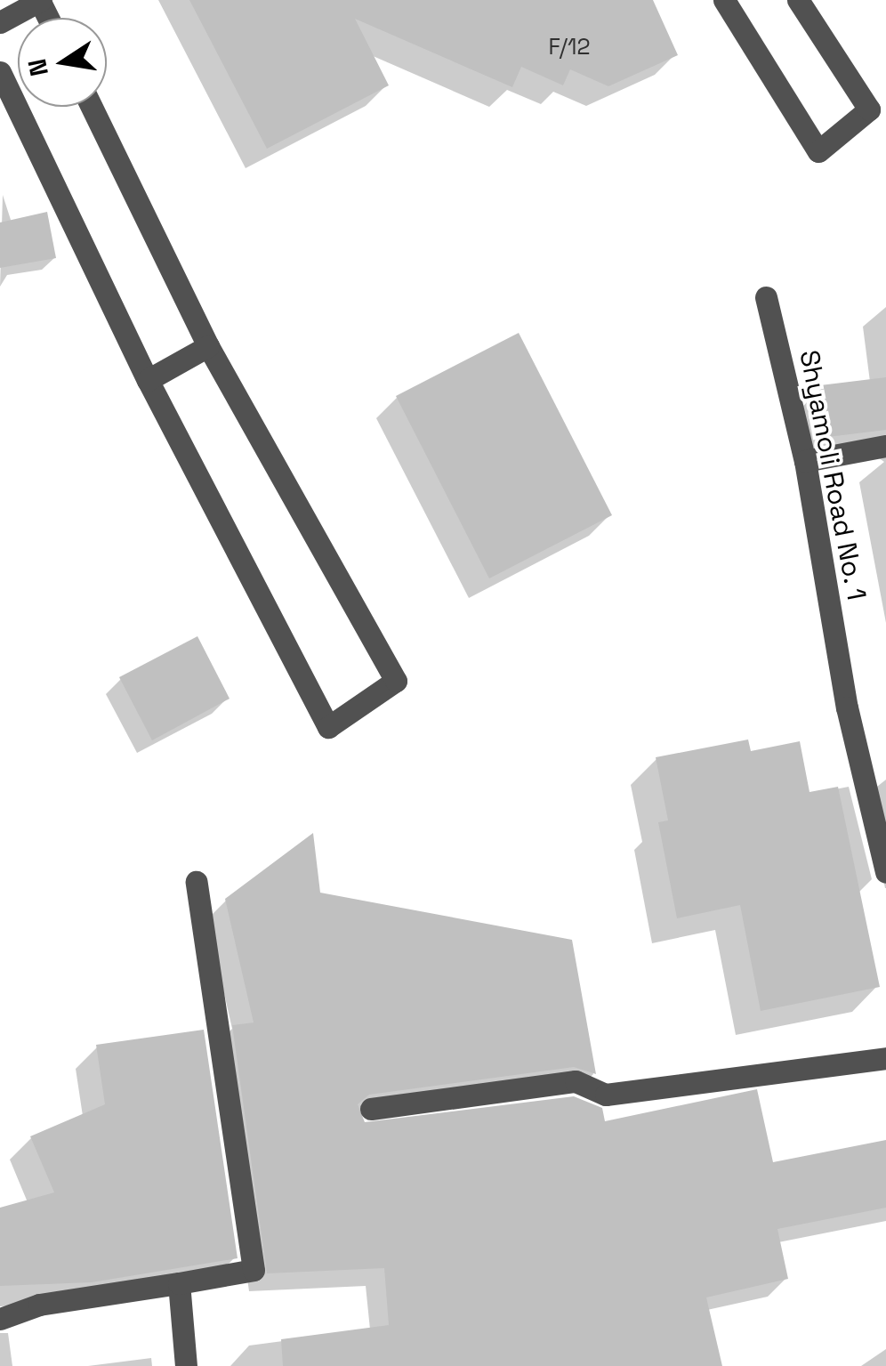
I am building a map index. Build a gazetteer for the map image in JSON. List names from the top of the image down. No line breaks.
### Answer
{"streets":{"street":["Shyamoli Road No. 1"]},"house_numbers":["F/12"],"north":"left"}
